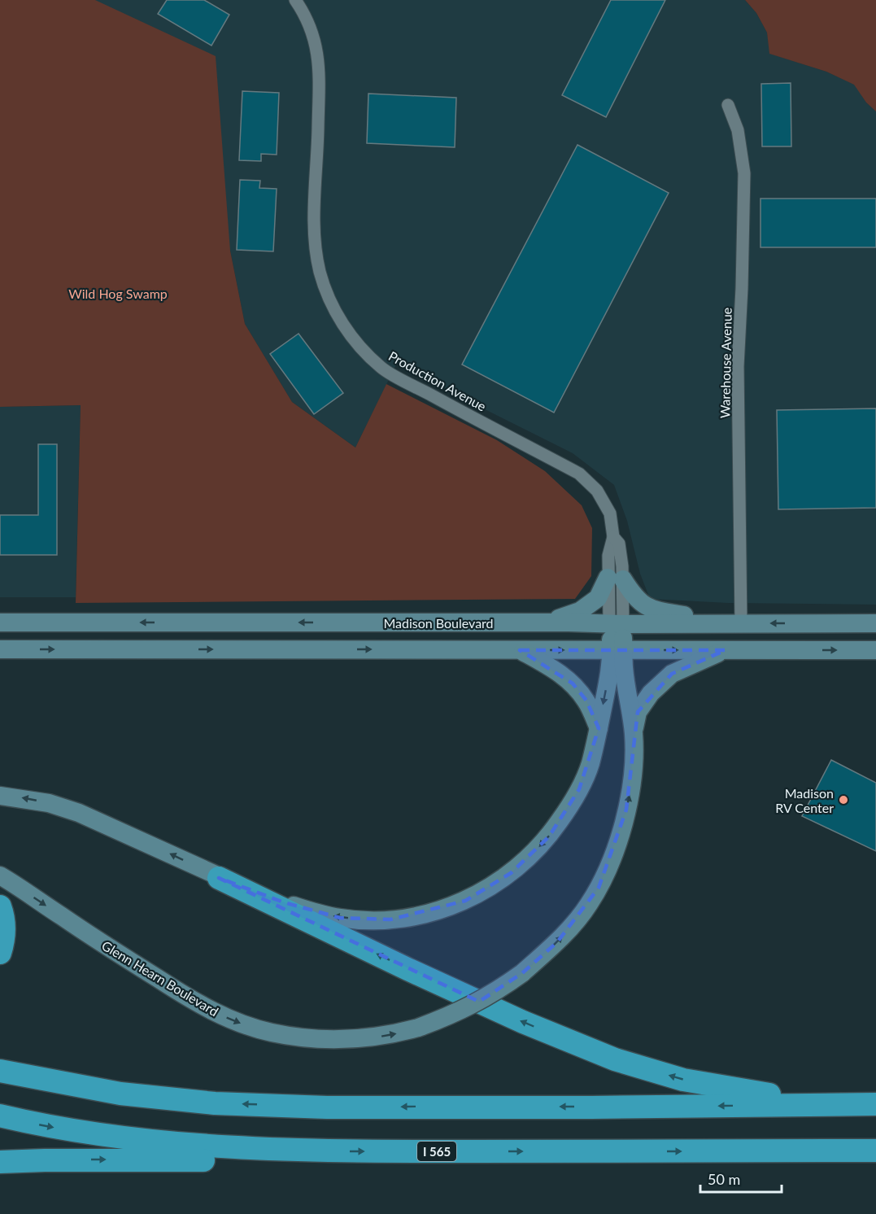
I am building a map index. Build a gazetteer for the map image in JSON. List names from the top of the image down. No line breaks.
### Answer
{"streets":{"highway":["I 565"],"main road":["Madison Boulevard","Glenn Hearn Boulevard"],"street":["Warehouse Avenue","Production Avenue"]},"crossings":[["Warehouse Avenue","Madison Boulevard"],["Production Avenue","Madison Boulevard"],["Production Avenue","Glenn Hearn Boulevard"],["Madison Boulevard","Glenn Hearn Boulevard"]],"parks":["Wild Hog Swamp"],"places":["Madison RV Center"],"scale_bar":"50 m"}
